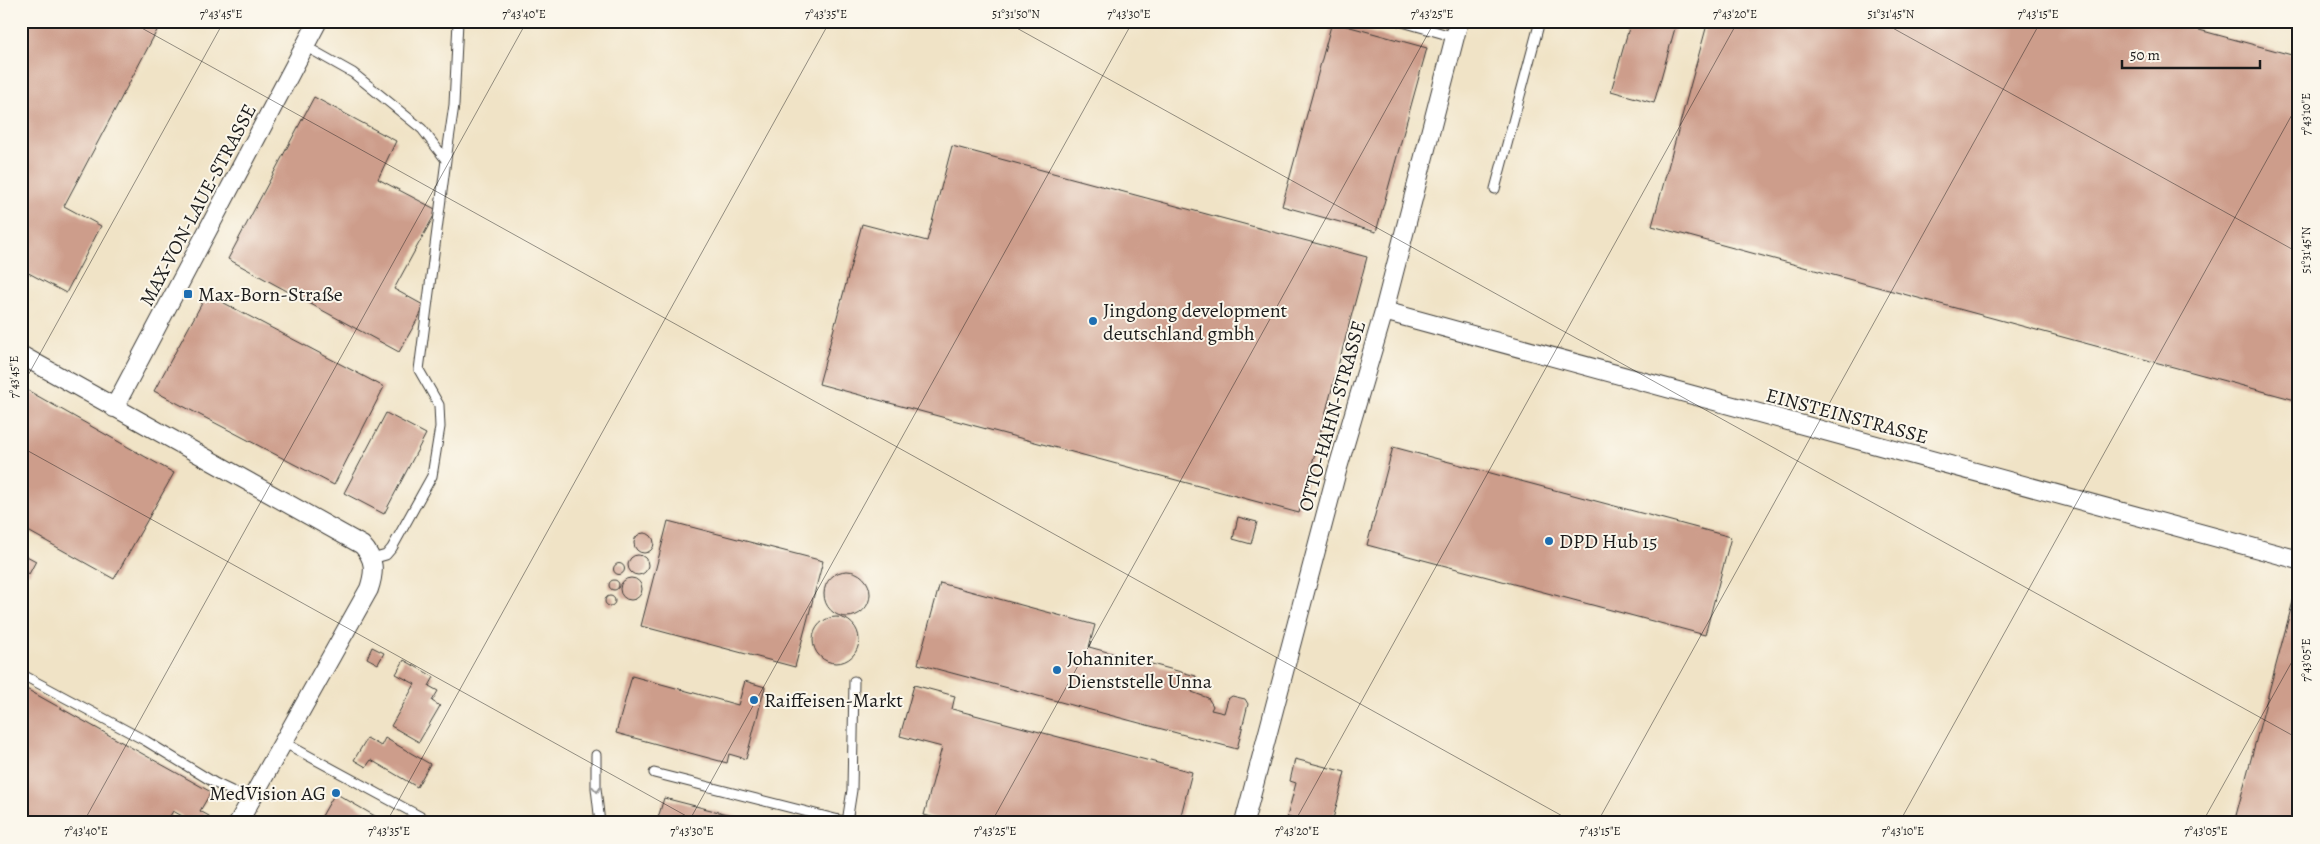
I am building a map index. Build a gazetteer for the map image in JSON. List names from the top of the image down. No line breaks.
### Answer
{"streets":{"street":["MAX-VON-LAUE-STRASSE","OTTO-HAHN-STRASSE","EINSTEINSTRASSE"]},"crossings":[["OTTO-HAHN-STRASSE","EINSTEINSTRASSE"]],"places":{"transit":["Max-Born-Straße"],"other":["Jingdong development deutschland gmbh","DPD Hub 15","Johanniter Dienststelle Unna","Raiffeisen-Markt","MedVision AG"]},"scale_bar":"50 m","coordinates":["7°43'45\"E","7°43'40\"E","7°43'35\"E","51°31'50\"N","7°43'30\"E","7°43'25\"E","7°43'20\"E","51°31'45\"N","7°43'15\"E","7°43'10\"E","7°43'05\"E"]}
